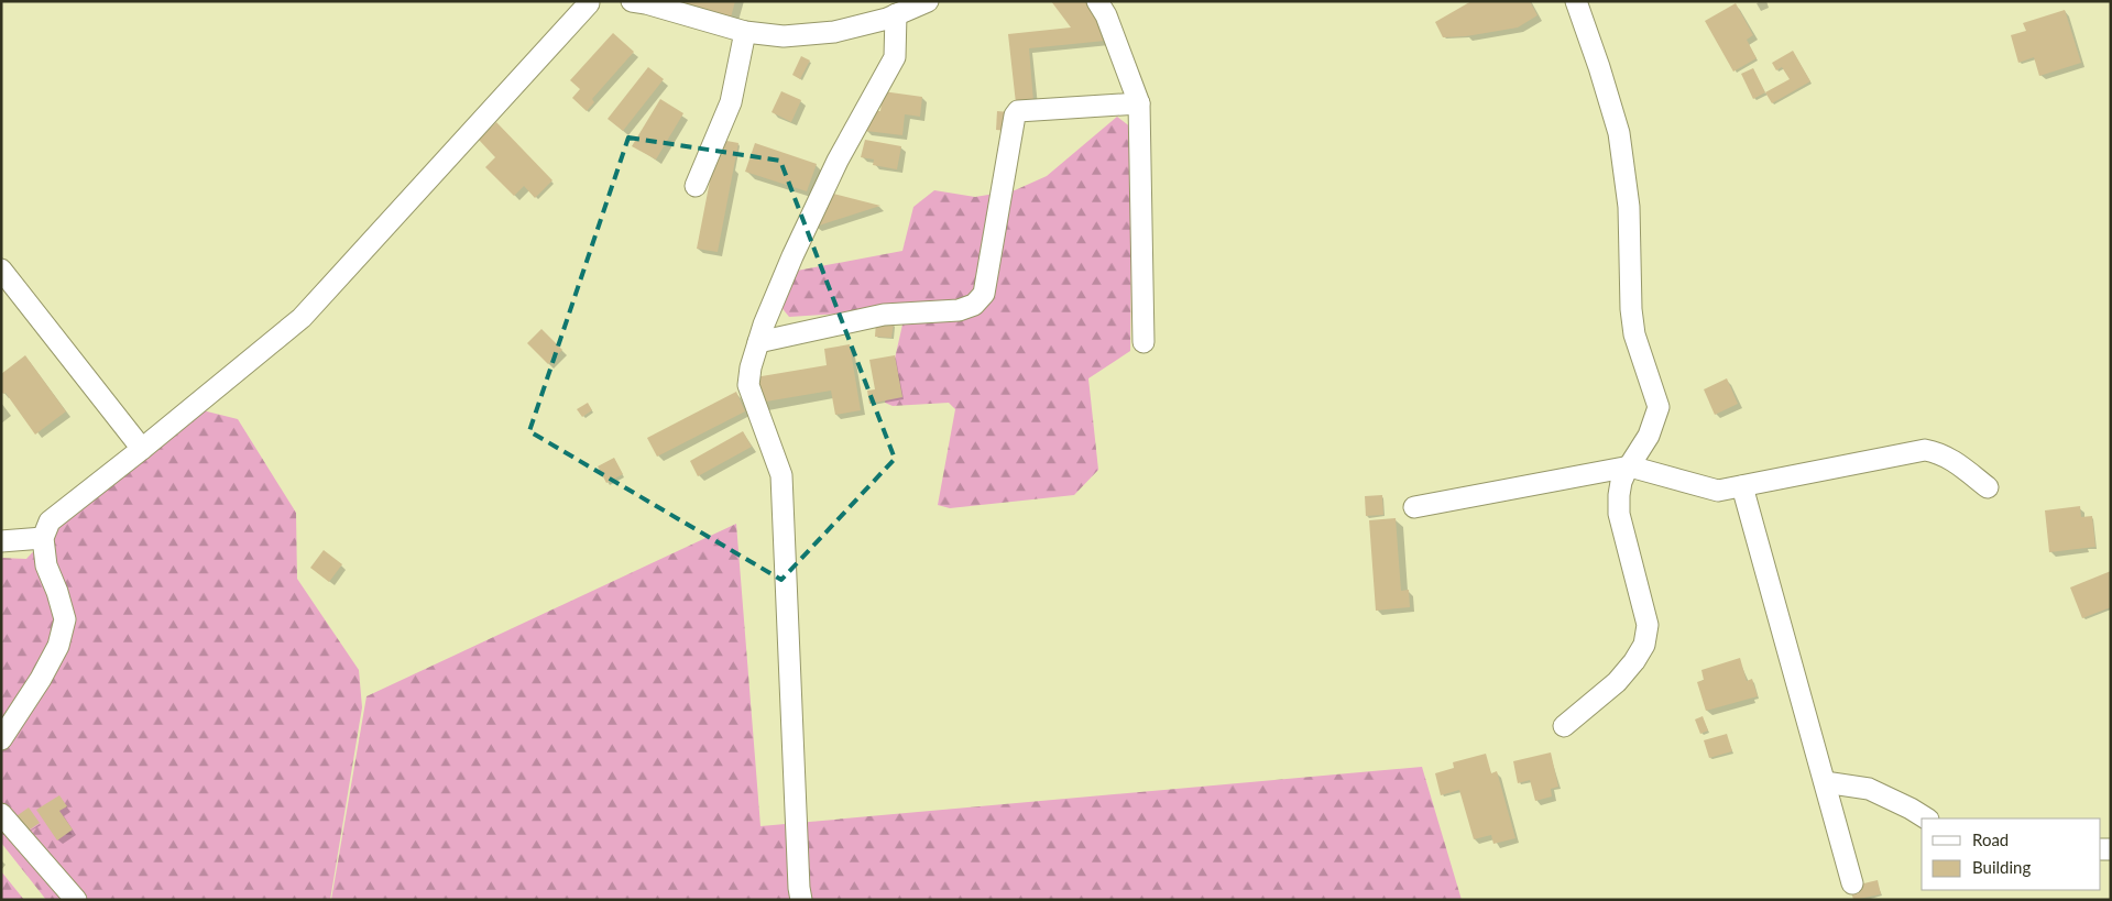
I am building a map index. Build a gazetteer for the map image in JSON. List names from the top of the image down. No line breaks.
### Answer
{"legend":["Road","Building"]}
